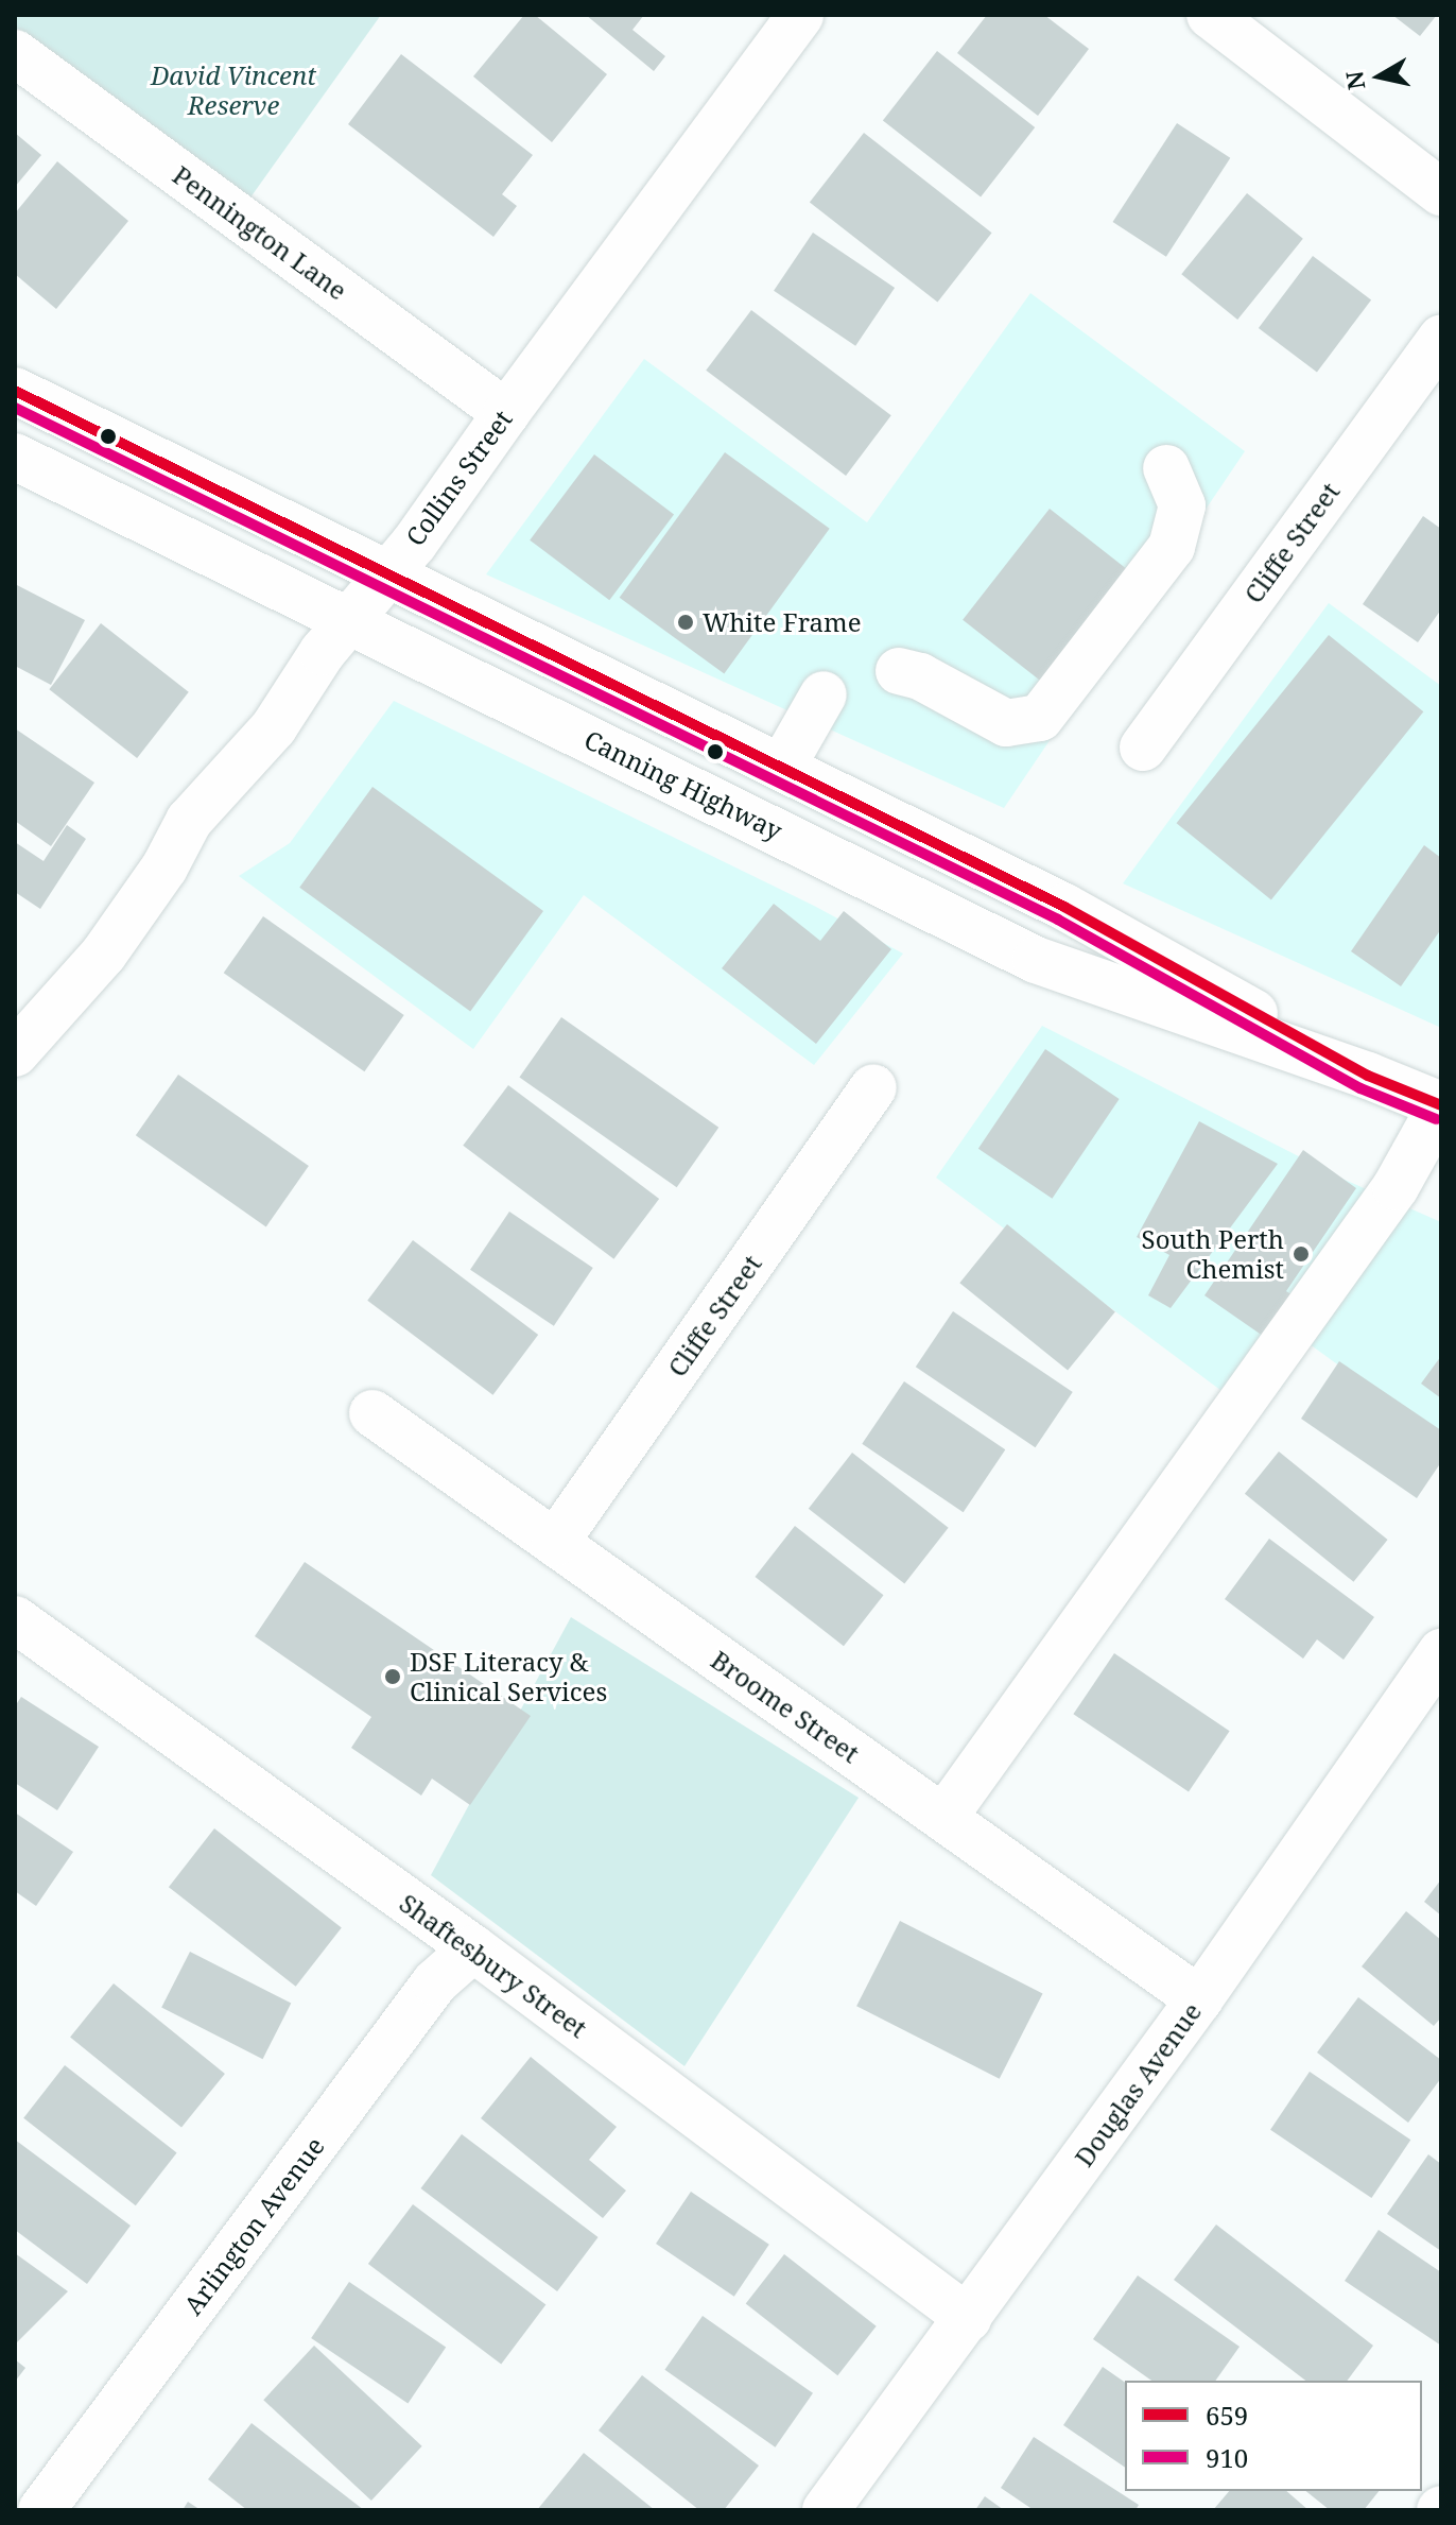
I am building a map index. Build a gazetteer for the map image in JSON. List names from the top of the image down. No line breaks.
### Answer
{"streets":{"main road":["Pennington Lane","Collins Street","Cliffe Street","Canning Highway","Broome Street","Shaftesbury Street","Douglas Avenue","Arlington Avenue"]},"crossings":[["Pennington Lane","Collins Street"],["Collins Street","Canning Highway"],["Cliffe Street","Broome Street"],["Broome Street","Douglas Avenue"],["Shaftesbury Street","Douglas Avenue"],["Shaftesbury Street","Arlington Avenue"]],"parks":["David Vincent Reserve"],"places":["White Frame","South Perth Chemist","DSF Literacy & Clinical Services"],"lines":["transit line 659","transit line 910"],"legend":["659","910"],"north":"left"}
